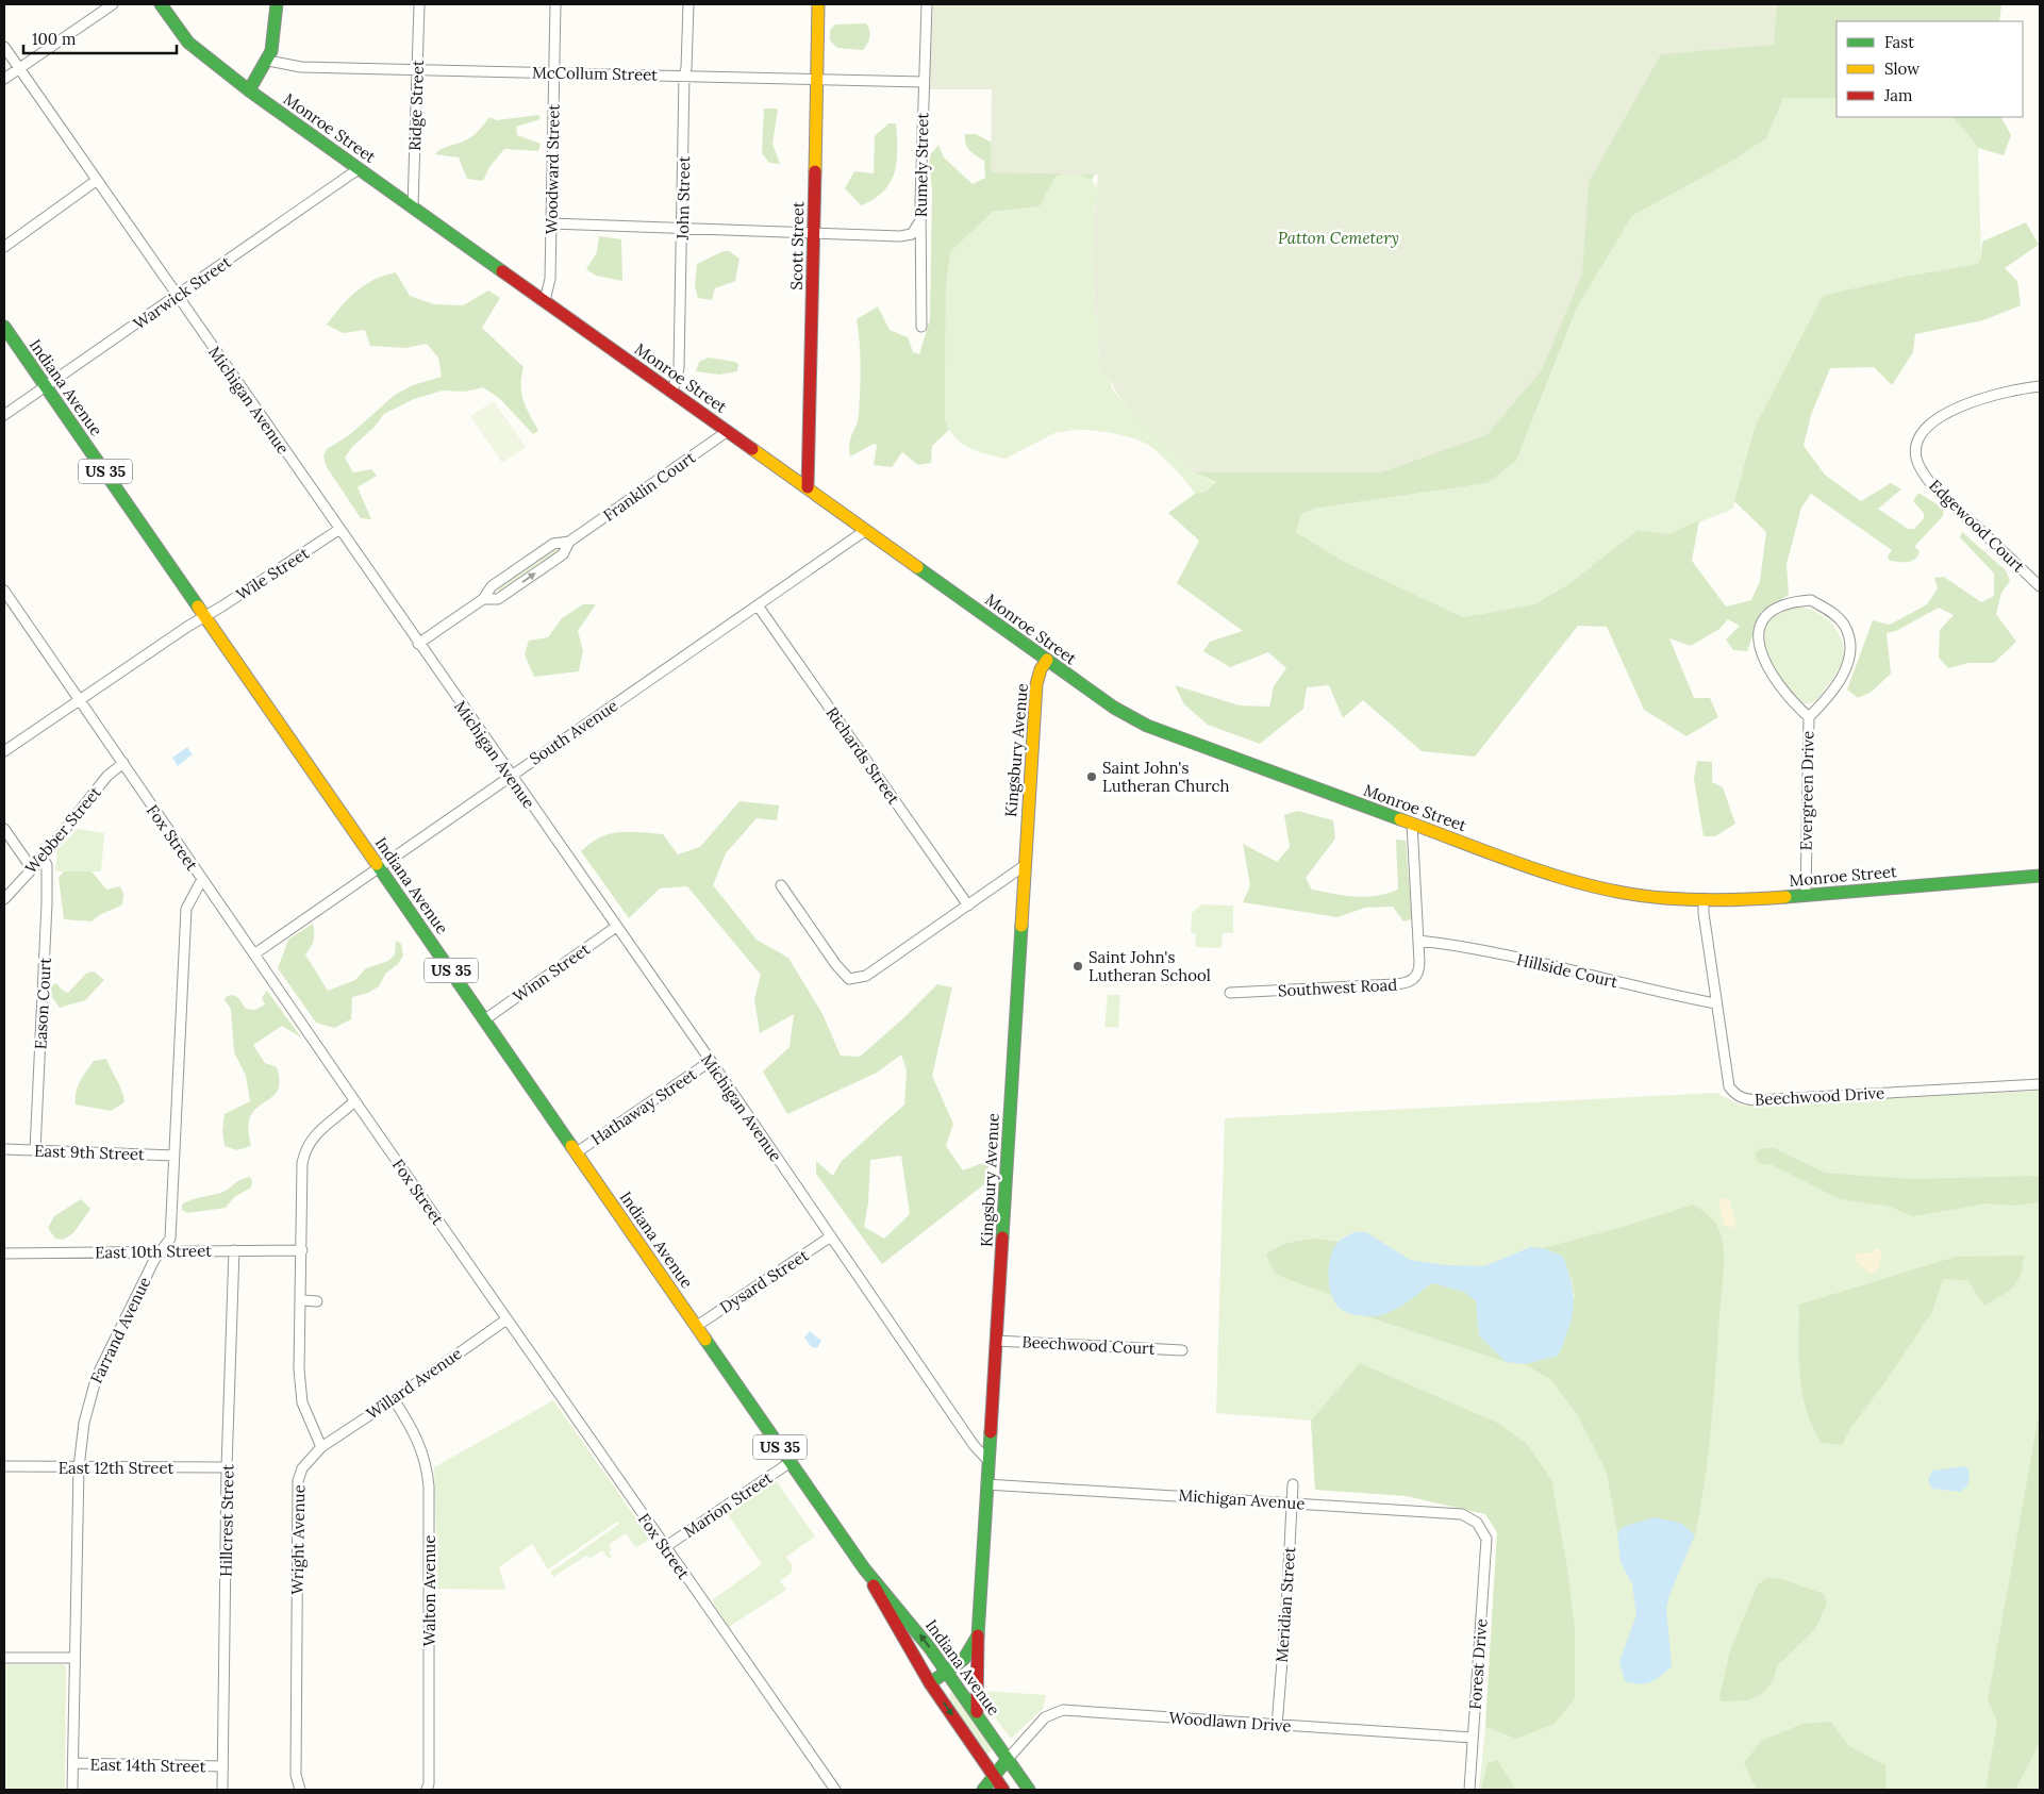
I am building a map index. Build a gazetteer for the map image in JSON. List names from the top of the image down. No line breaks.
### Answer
{"streets":{"main road":["Monroe Street","Scott Street","Indiana Avenue","US 35","Kingsbury Avenue"],"street":["McCollum Street","Ridge Street","Rumely Street","Woodward Street","John Street","Warwick Street","Michigan Avenue","Franklin Court","Edgewood Court","Wile Street","South Avenue","Richards Street","Evergreen Drive","Webber Street","Fox Street","Hillside Court","Winn Street","Southwest Road","Eason Court","Beechwood Drive","Hathaway Street","East 9th Street","East 10th Street","Dysard Street","Farrand Avenue","Beechwood Court","Willard Avenue","East 12th Street","Marion Street","Hillcrest Street","Wright Avenue","Walton Avenue","Meridian Street","Forest Drive","Woodlawn Drive","East 14th Street"]},"crossings":[["McCollum Street","Ridge Street"],["McCollum Street","Rumely Street"],["McCollum Street","Woodward Street"],["McCollum Street","John Street"],["McCollum Street","Scott Street"],["Ridge Street","Monroe Street"],["Monroe Street","Woodward Street"],["Monroe Street","John Street"],["Monroe Street","Scott Street"],["Monroe Street","Warwick Street"],["Monroe Street","Franklin Court"],["Monroe Street","South Avenue"],["Monroe Street","Kingsbury Avenue"],["Monroe Street","Evergreen Drive"],["Monroe Street","Southwest Road"],["Monroe Street","Beechwood Drive"],["Warwick Street","Indiana Avenue"],["Warwick Street","Michigan Avenue"],["Indiana Avenue","Wile Street"],["Indiana Avenue","South Avenue"],["Indiana Avenue","Kingsbury Avenue"],["Indiana Avenue","Winn Street"],["Indiana Avenue","Hathaway Street"],["Indiana Avenue","Dysard Street"],["Indiana Avenue","Marion Street"],["Indiana Avenue","Woodlawn Drive"],["Michigan Avenue","Franklin Court"],["Michigan Avenue","Wile Street"],["Michigan Avenue","South Avenue"],["Michigan Avenue","Kingsbury Avenue"],["Michigan Avenue","Winn Street"],["Michigan Avenue","Hathaway Street"],["Michigan Avenue","Dysard Street"],["Michigan Avenue","Meridian Street"],["Michigan Avenue","Forest Drive"],["South Avenue","Richards Street"],["South Avenue","Fox Street"],["Kingsbury Avenue","Beechwood Court"],["Webber Street","Fox Street"],["Webber Street","Eason Court"],["Fox Street","Farrand Avenue"],["Fox Street","Willard Avenue"],["Fox Street","Marion Street"],["Hillside Court","Southwest Road"],["Hillside Court","Beechwood Drive"],["Eason Court","East 9th Street"],["East 9th Street","Farrand Avenue"],["East 10th Street","Farrand Avenue"],["East 10th Street","Hillcrest Street"],["Farrand Avenue","East 12th Street"],["Farrand Avenue","East 14th Street"],["Willard Avenue","Wright Avenue"],["Willard Avenue","Walton Avenue"],["East 12th Street","Hillcrest Street"],["Hillcrest Street","East 14th Street"],["Meridian Street","Woodlawn Drive"],["Forest Drive","Woodlawn Drive"]],"parks":["Patton Cemetery"],"places":["Saint John's Lutheran Church","Saint John's Lutheran School"],"legend":["Fast","Slow","Jam"],"scale_bar":"100 m"}
